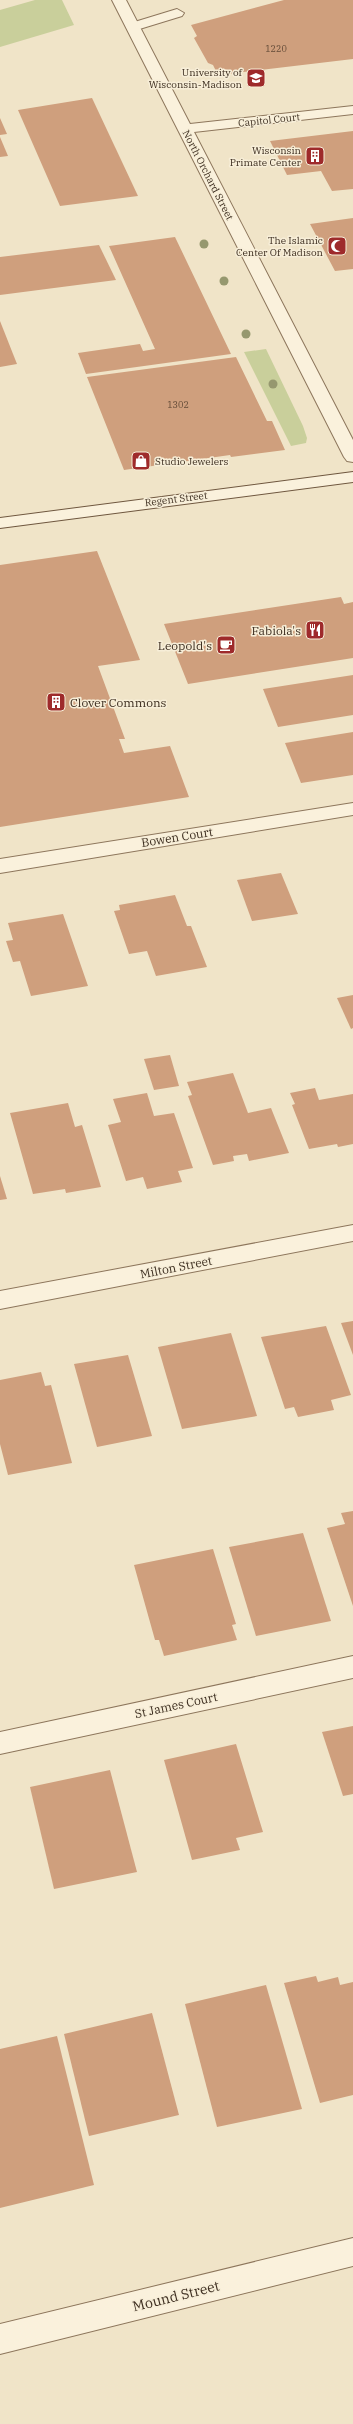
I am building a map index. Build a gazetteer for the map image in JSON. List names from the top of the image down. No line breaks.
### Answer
{"streets":{"street":["Capitol Court","North Orchard Street","Regent Street","Bowen Court","Milton Street","St James Court","Mound Street"]},"crossings":[["Capitol Court","North Orchard Street"]],"places":{"school or university":["University of Wisconsin-Madison"],"building":["Wisconsin Primate Center","Clover Commons"],"mosque":["The Islamic Center Of Madison"],"shop":["Studio Jewelers"],"restaurant":["Fabiola's"],"cafe":["Leopold's"]},"house_numbers":["1220","1302"]}
